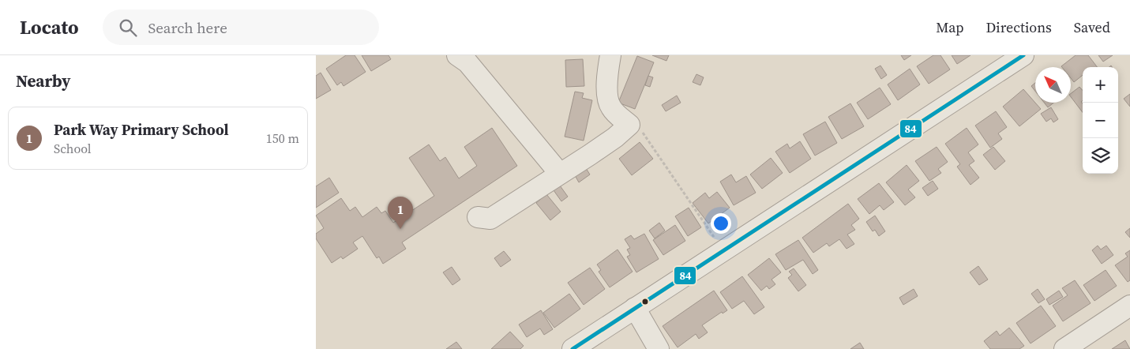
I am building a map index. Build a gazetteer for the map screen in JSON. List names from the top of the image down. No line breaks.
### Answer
{"lines":["transit line 84"],"north":"top left","page":{"header":"Locato","search":"Search here","nav":["Map","Directions","Saved"],"heading":"Nearby","map_buttons":["+","−"],"list":[{"mark":"1","name":"Park Way Primary School","note":"School","value":"150 m"}],"pins":"1"}}
